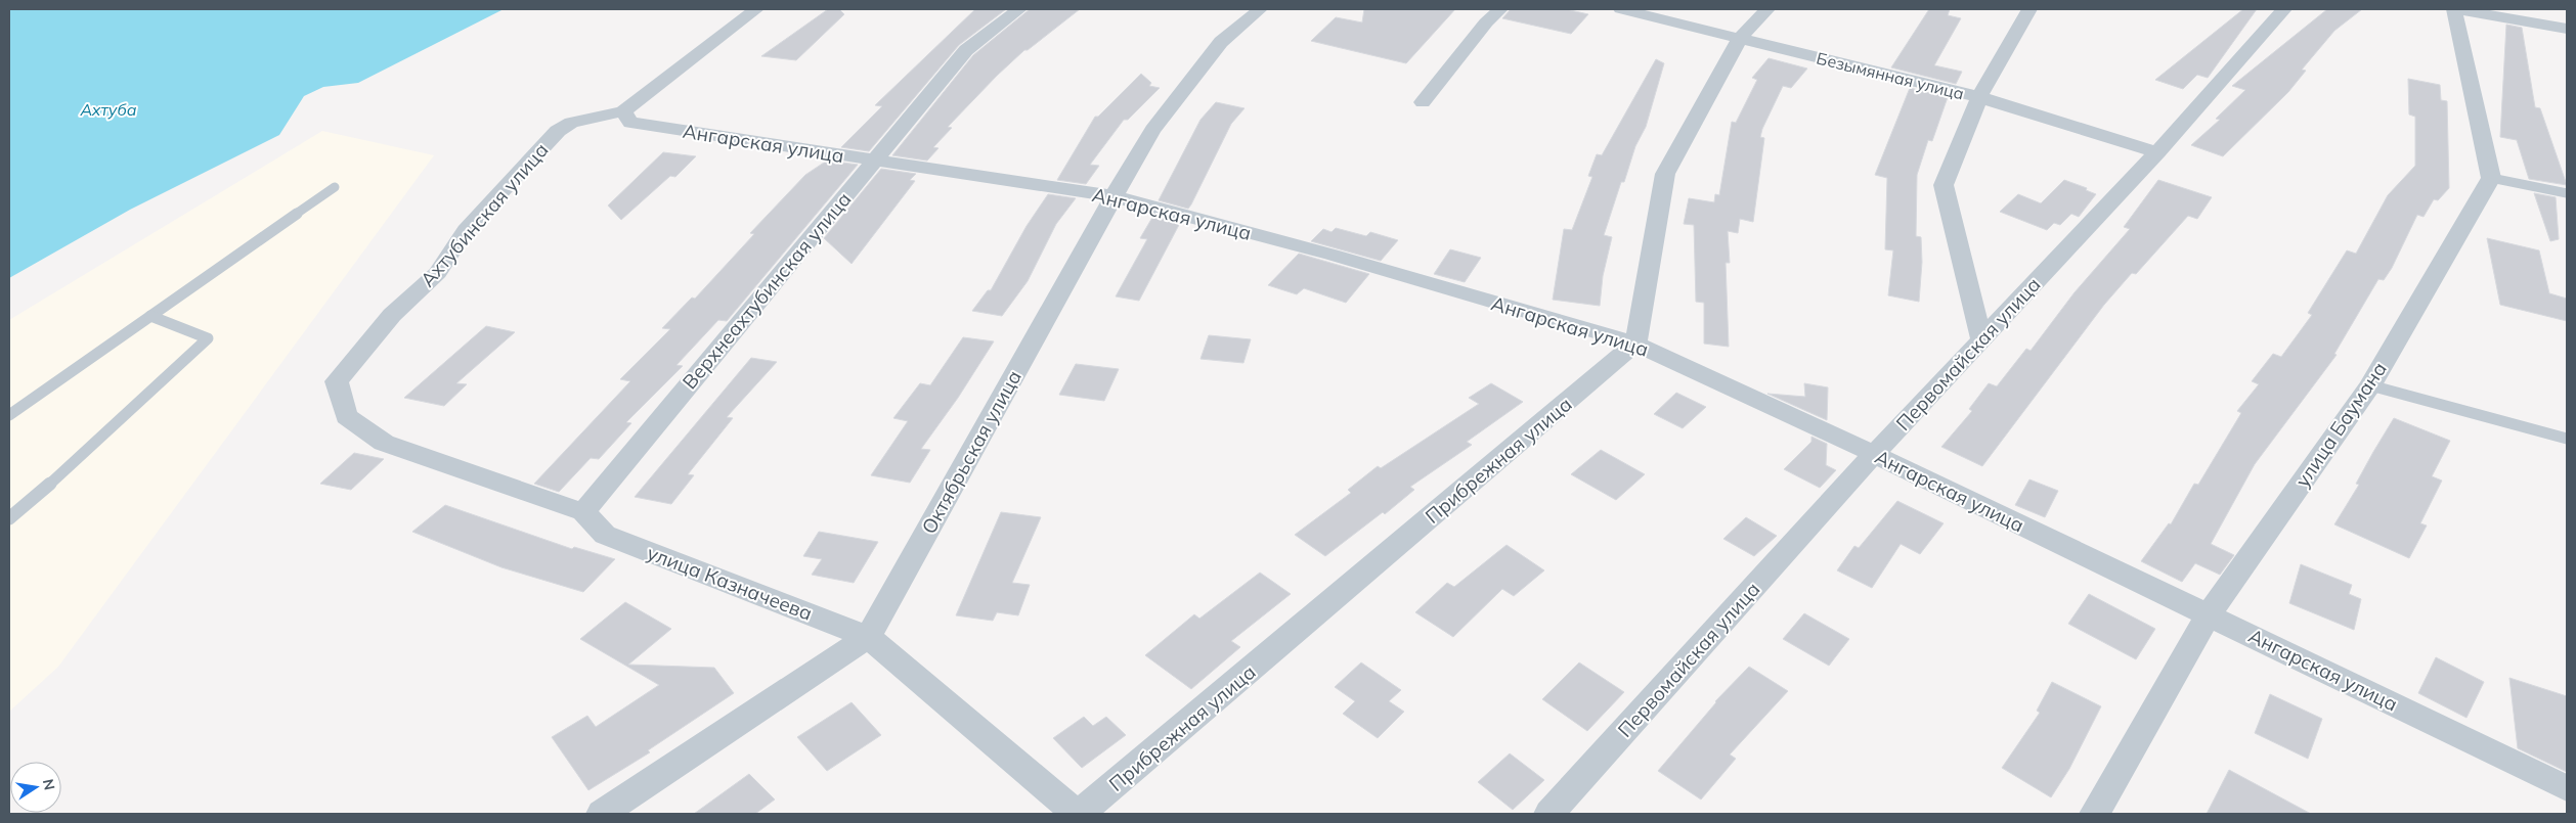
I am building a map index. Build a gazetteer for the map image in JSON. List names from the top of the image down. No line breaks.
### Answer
{"streets":{"street":["Безымянная улица","Ангарская улица","Ахтубинская улица","Верхнеахтубинская улица","Первомайская улица","улица Баумана","Октябрьская улица","Прибрежная улица","улица Казначеева"]},"crossings":[["Безымянная улица","Первомайская улица"],["Ангарская улица","Ахтубинская улица"],["Ангарская улица","Верхнеахтубинская улица"],["Ангарская улица","Первомайская улица"],["Ангарская улица","улица Баумана"],["Ангарская улица","Октябрьская улица"],["Ангарская улица","Прибрежная улица"],["Ахтубинская улица","улица Казначеева"],["Верхнеахтубинская улица","улица Казначеева"],["Октябрьская улица","улица Казначеева"],["Прибрежная улица","улица Казначеева"]],"water":["Ахтуба"],"north":"right"}
